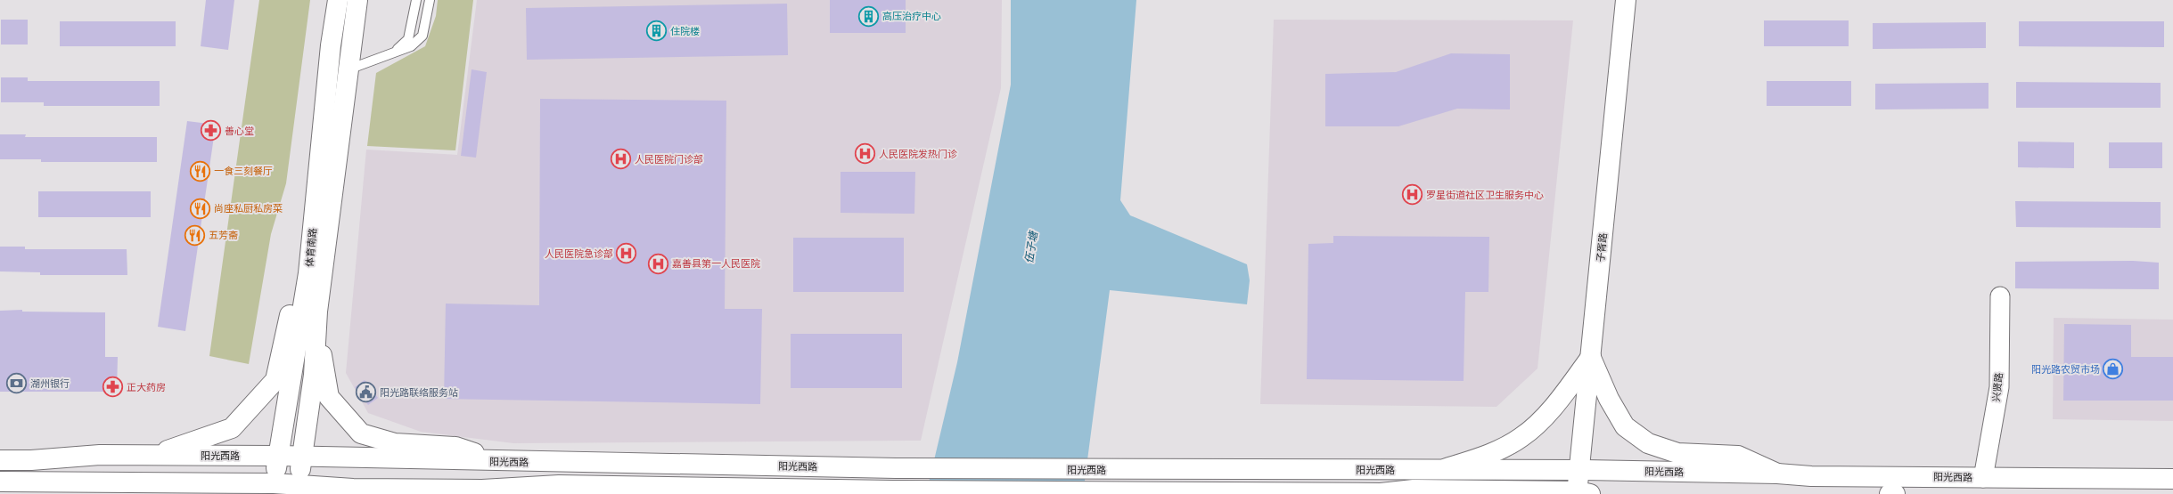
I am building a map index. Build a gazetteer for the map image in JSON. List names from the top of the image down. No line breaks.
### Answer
{"streets":{"main road":["体育南路","子胥路","阳光西路"],"street":["兴贤路"]},"crossings":[["体育南路","阳光西路"],["子胥路","阳光西路"],["兴贤路","阳光西路"]],"water":["伍子塘"],"places":{"building":["高压治疗中心","住院楼"],"pharmacy":["善心堂","正大药房"],"hospital":["人民医院发热门诊","人民医院门诊部","罗星街道社区卫生服务中心","人民医院急诊部","嘉善县第一人民医院"],"restaurant":["一食三刻餐厅","尚座私厨私房菜","五芳斋"],"shop":["阳光路农贸市场"],"bank":["湖州银行"],"public building":["阳光路联络服务站"]}}
